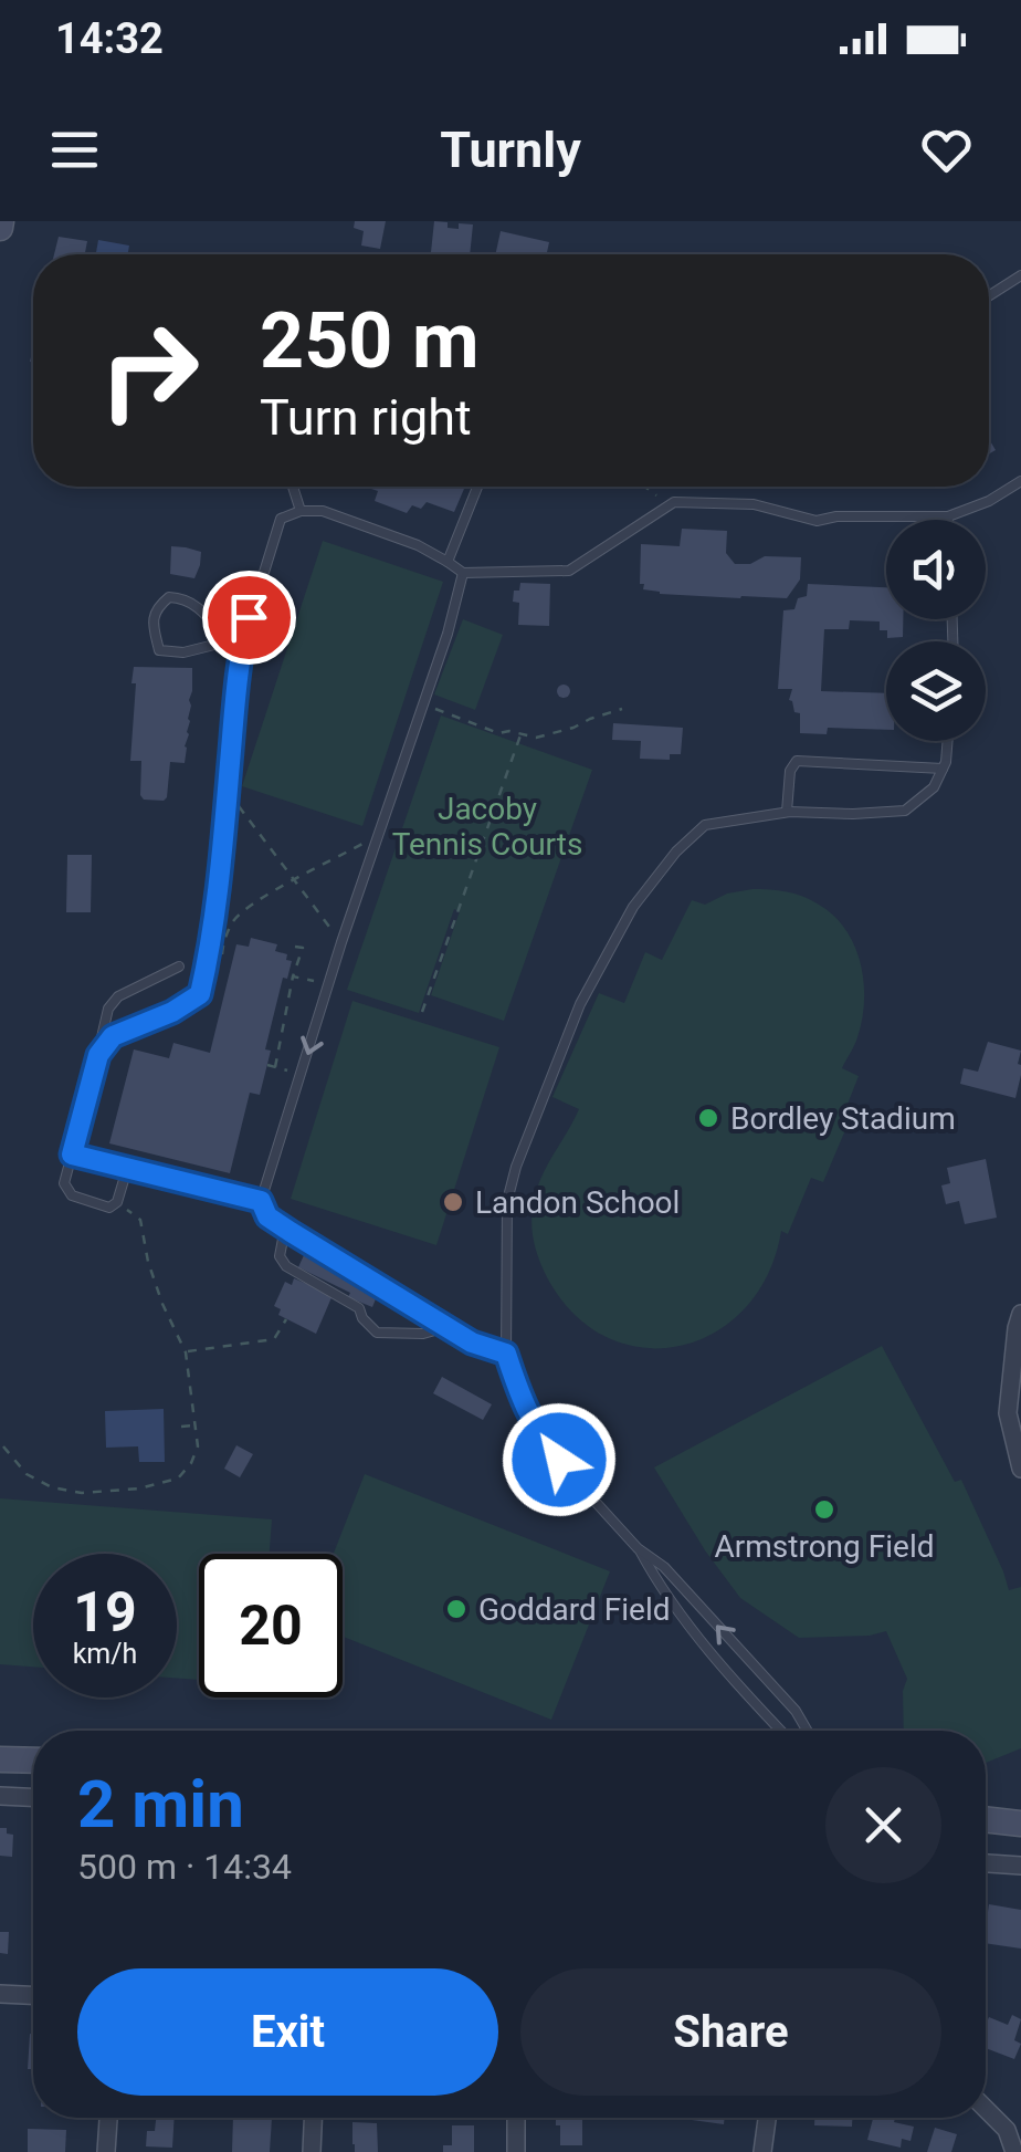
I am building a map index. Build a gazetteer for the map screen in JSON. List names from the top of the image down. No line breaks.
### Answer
{"parks":["Jacoby Tennis Courts"],"places":["Bordley Stadium","Landon School","Armstrong Field","Goddard Field"],"page":{"status":"14:32","header":"Turnly","turn":["250 m","Turn right"],"speed":"19 km/h","limit":"20","heading":["2 min","500 m · 14:34"],"buttons":["Exit","Share"]}}
